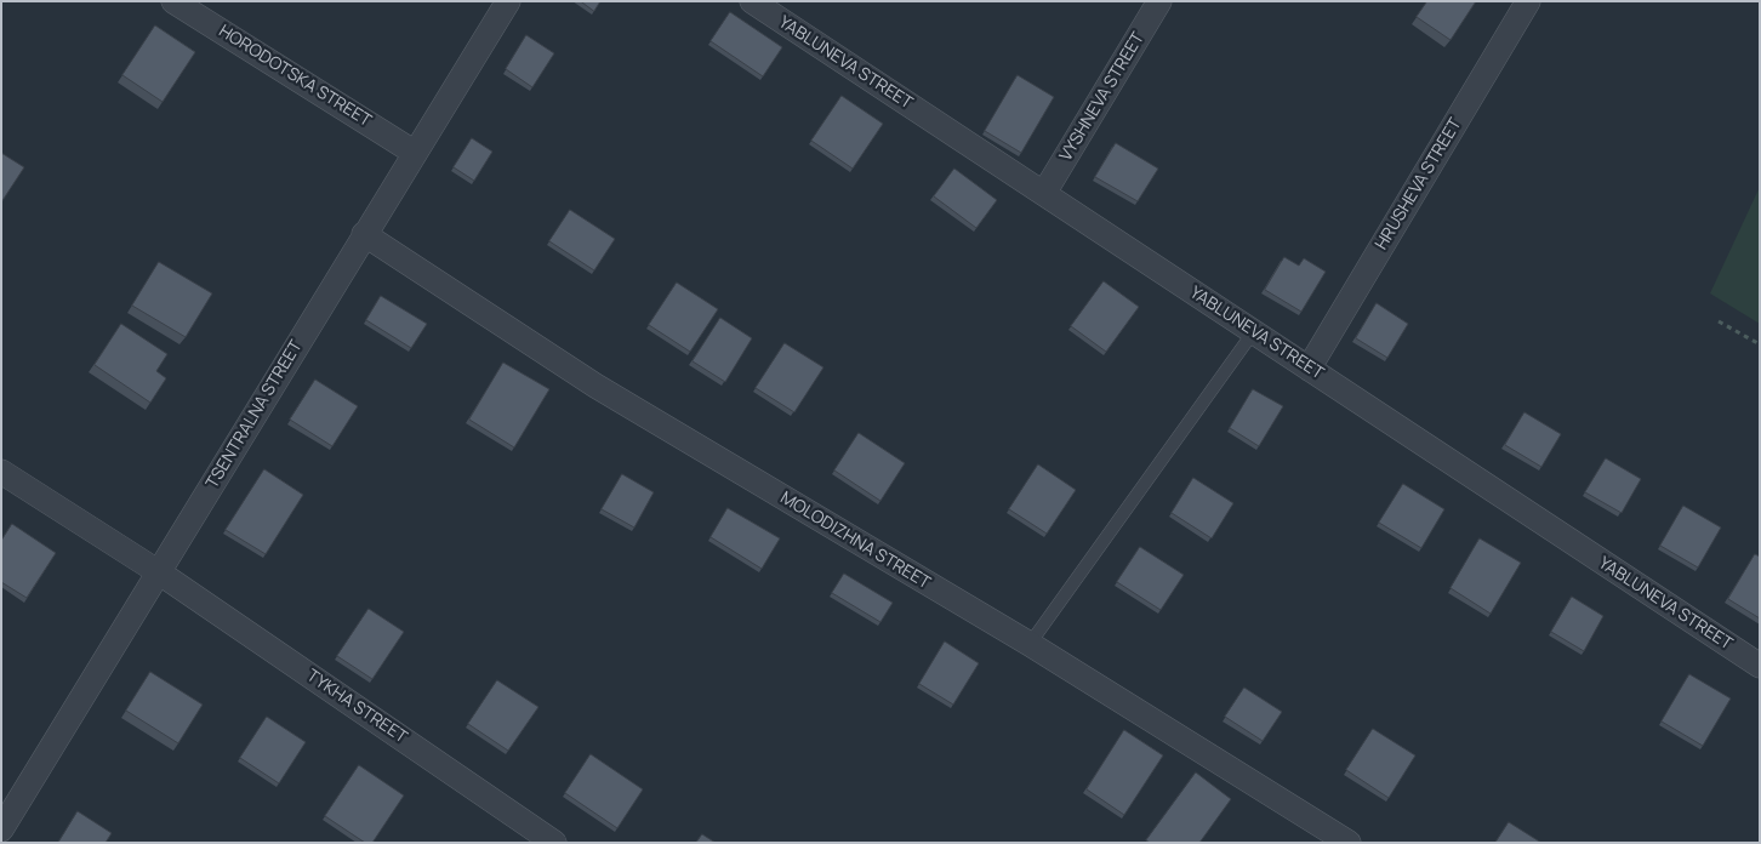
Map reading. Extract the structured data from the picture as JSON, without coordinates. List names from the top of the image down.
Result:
{
  "streets": {
    "street": [
      "YABLUNEVA STREET",
      "HORODOTSKA STREET",
      "VYSHNEVA STREET",
      "HRUSHEVA STREET",
      "TSENTRALNA STREET",
      "MOLODIZHNA STREET",
      "TYKHA STREET"
    ]
  },
  "crossings": [
    ["YABLUNEVA STREET", "VYSHNEVA STREET"],
    ["YABLUNEVA STREET", "HRUSHEVA STREET"],
    ["HORODOTSKA STREET", "TSENTRALNA STREET"],
    ["TSENTRALNA STREET", "MOLODIZHNA STREET"],
    ["TSENTRALNA STREET", "TYKHA STREET"]
  ]
}
